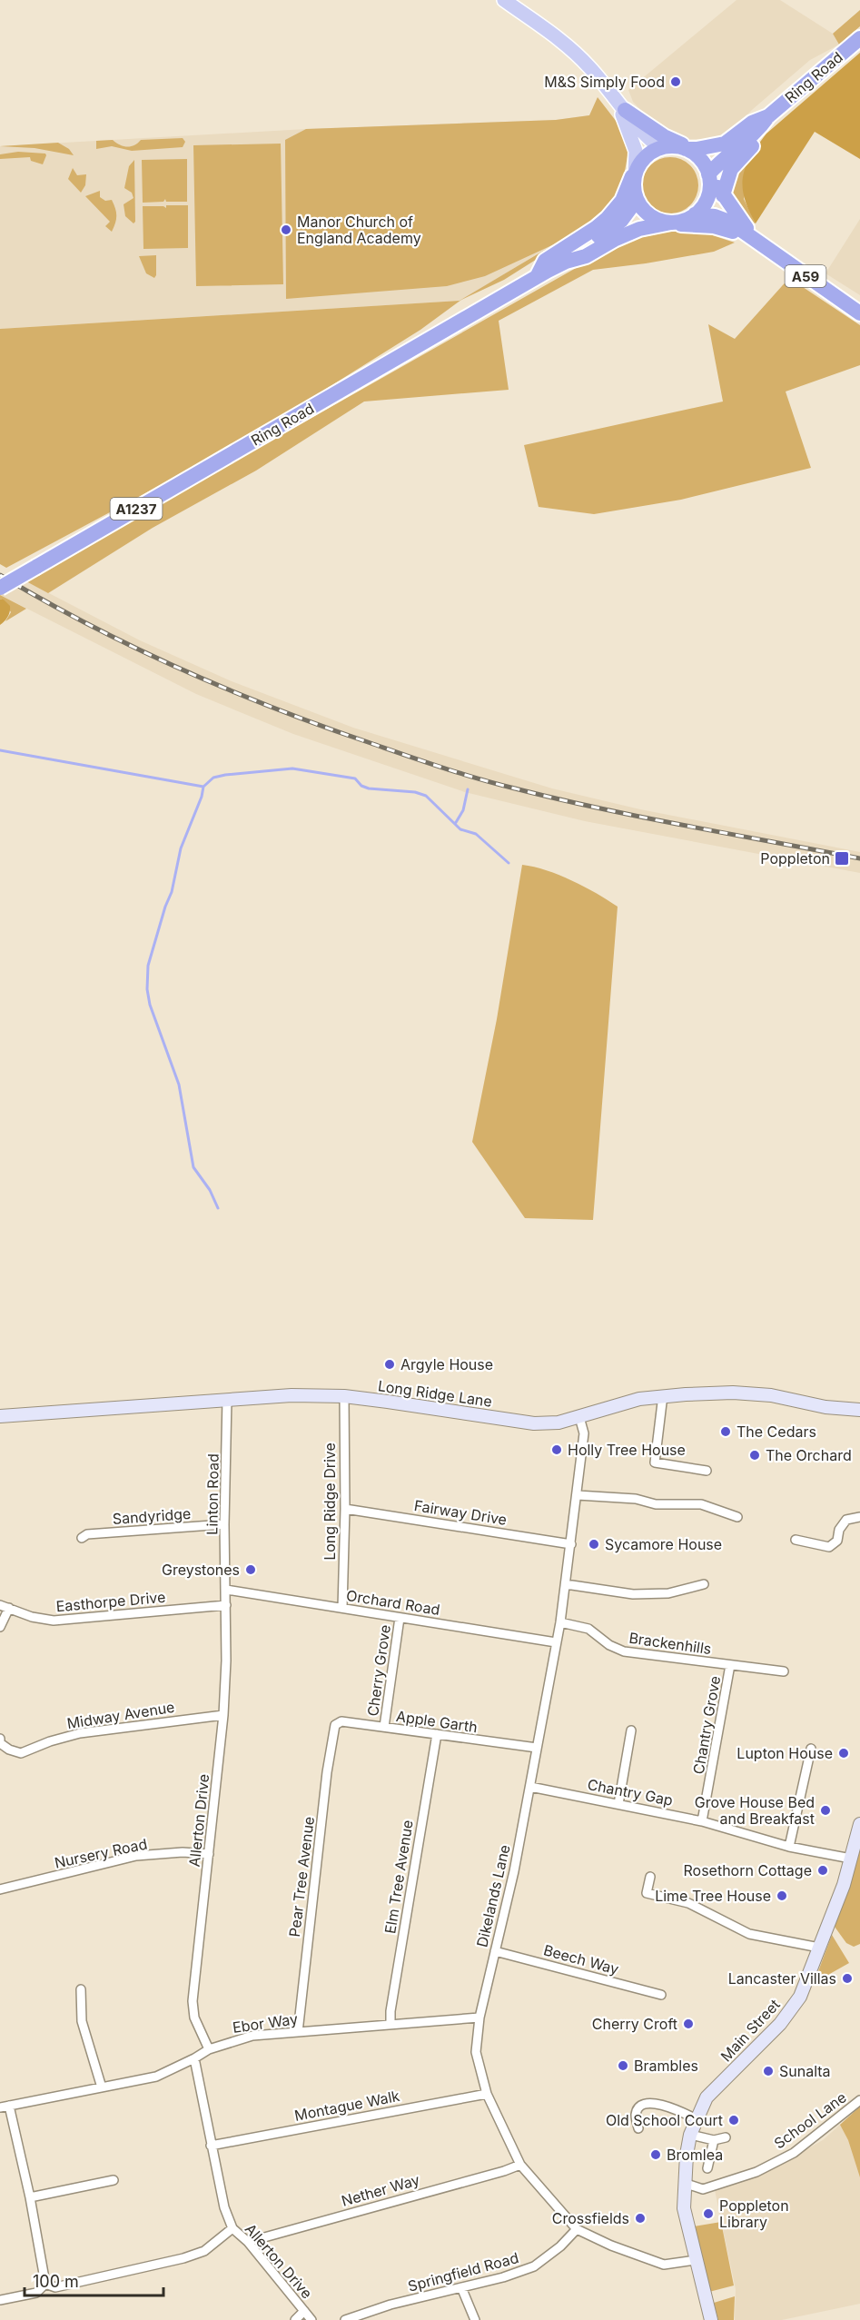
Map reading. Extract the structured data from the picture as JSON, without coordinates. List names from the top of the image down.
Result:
{
  "streets": {
    "highway": ["Ring Road", "A59", "A1237"],
    "street": [
      "Long Ridge Lane",
      "Linton Road",
      "Long Ridge Drive",
      "Fairway Drive",
      "Sandyridge",
      "Easthorpe Drive",
      "Orchard Road",
      "Brackenhills",
      "Cherry Grove",
      "Midway Avenue",
      "Apple Garth",
      "Chantry Grove",
      "Chantry Gap",
      "Allerton Drive",
      "Nursery Road",
      "Pear Tree Avenue",
      "Elm Tree Avenue",
      "Dikelands Lane",
      "Beech Way",
      "Ebor Way",
      "Main Street",
      "Montague Walk",
      "School Lane",
      "Nether Way",
      "Springfield Road"
    ]
  },
  "crossings": [
    ["Ring Road", "A59"],
    ["Long Ridge Lane", "Linton Road"],
    ["Long Ridge Lane", "Long Ridge Drive"],
    ["Long Ridge Lane", "Dikelands Lane"],
    ["Linton Road", "Sandyridge"],
    ["Linton Road", "Orchard Road"],
    ["Linton Road", "Allerton Drive"],
    ["Long Ridge Drive", "Fairway Drive"],
    ["Long Ridge Drive", "Orchard Road"],
    ["Fairway Drive", "Dikelands Lane"],
    ["Easthorpe Drive", "Allerton Drive"],
    ["Orchard Road", "Cherry Grove"],
    ["Orchard Road", "Allerton Drive"],
    ["Orchard Road", "Dikelands Lane"],
    ["Brackenhills", "Chantry Grove"],
    ["Brackenhills", "Dikelands Lane"],
    ["Cherry Grove", "Apple Garth"],
    ["Midway Avenue", "Allerton Drive"],
    ["Apple Garth", "Pear Tree Avenue"],
    ["Apple Garth", "Elm Tree Avenue"],
    ["Apple Garth", "Dikelands Lane"],
    ["Chantry Grove", "Chantry Gap"],
    ["Chantry Gap", "Dikelands Lane"],
    ["Chantry Gap", "Main Street"],
    ["Allerton Drive", "Nursery Road"],
    ["Allerton Drive", "Ebor Way"],
    ["Allerton Drive", "Montague Walk"],
    ["Allerton Drive", "Nether Way"],
    ["Pear Tree Avenue", "Ebor Way"],
    ["Elm Tree Avenue", "Ebor Way"],
    ["Dikelands Lane", "Beech Way"],
    ["Dikelands Lane", "Ebor Way"],
    ["Dikelands Lane", "Main Street"],
    ["Dikelands Lane", "Montague Walk"],
    ["Dikelands Lane", "Nether Way"],
    ["Dikelands Lane", "Springfield Road"],
    ["Main Street", "School Lane"]
  ],
  "places": {
    "other": [
      "M&S Simply Food",
      "Manor Church of England Academy",
      "Argyle House",
      "The Cedars",
      "Holly Tree House",
      "The Orchard",
      "Sycamore House",
      "Greystones",
      "Lupton House",
      "Grove House Bed and Breakfast",
      "Rosethorn Cottage",
      "Lime Tree House",
      "Lancaster Villas",
      "Cherry Croft",
      "Brambles",
      "Sunalta",
      "Old School Court",
      "Bromlea",
      "Poppleton Library",
      "Crossfields"
    ],
    "transit": ["Poppleton"]
  },
  "scale_bar": "100 m"
}
